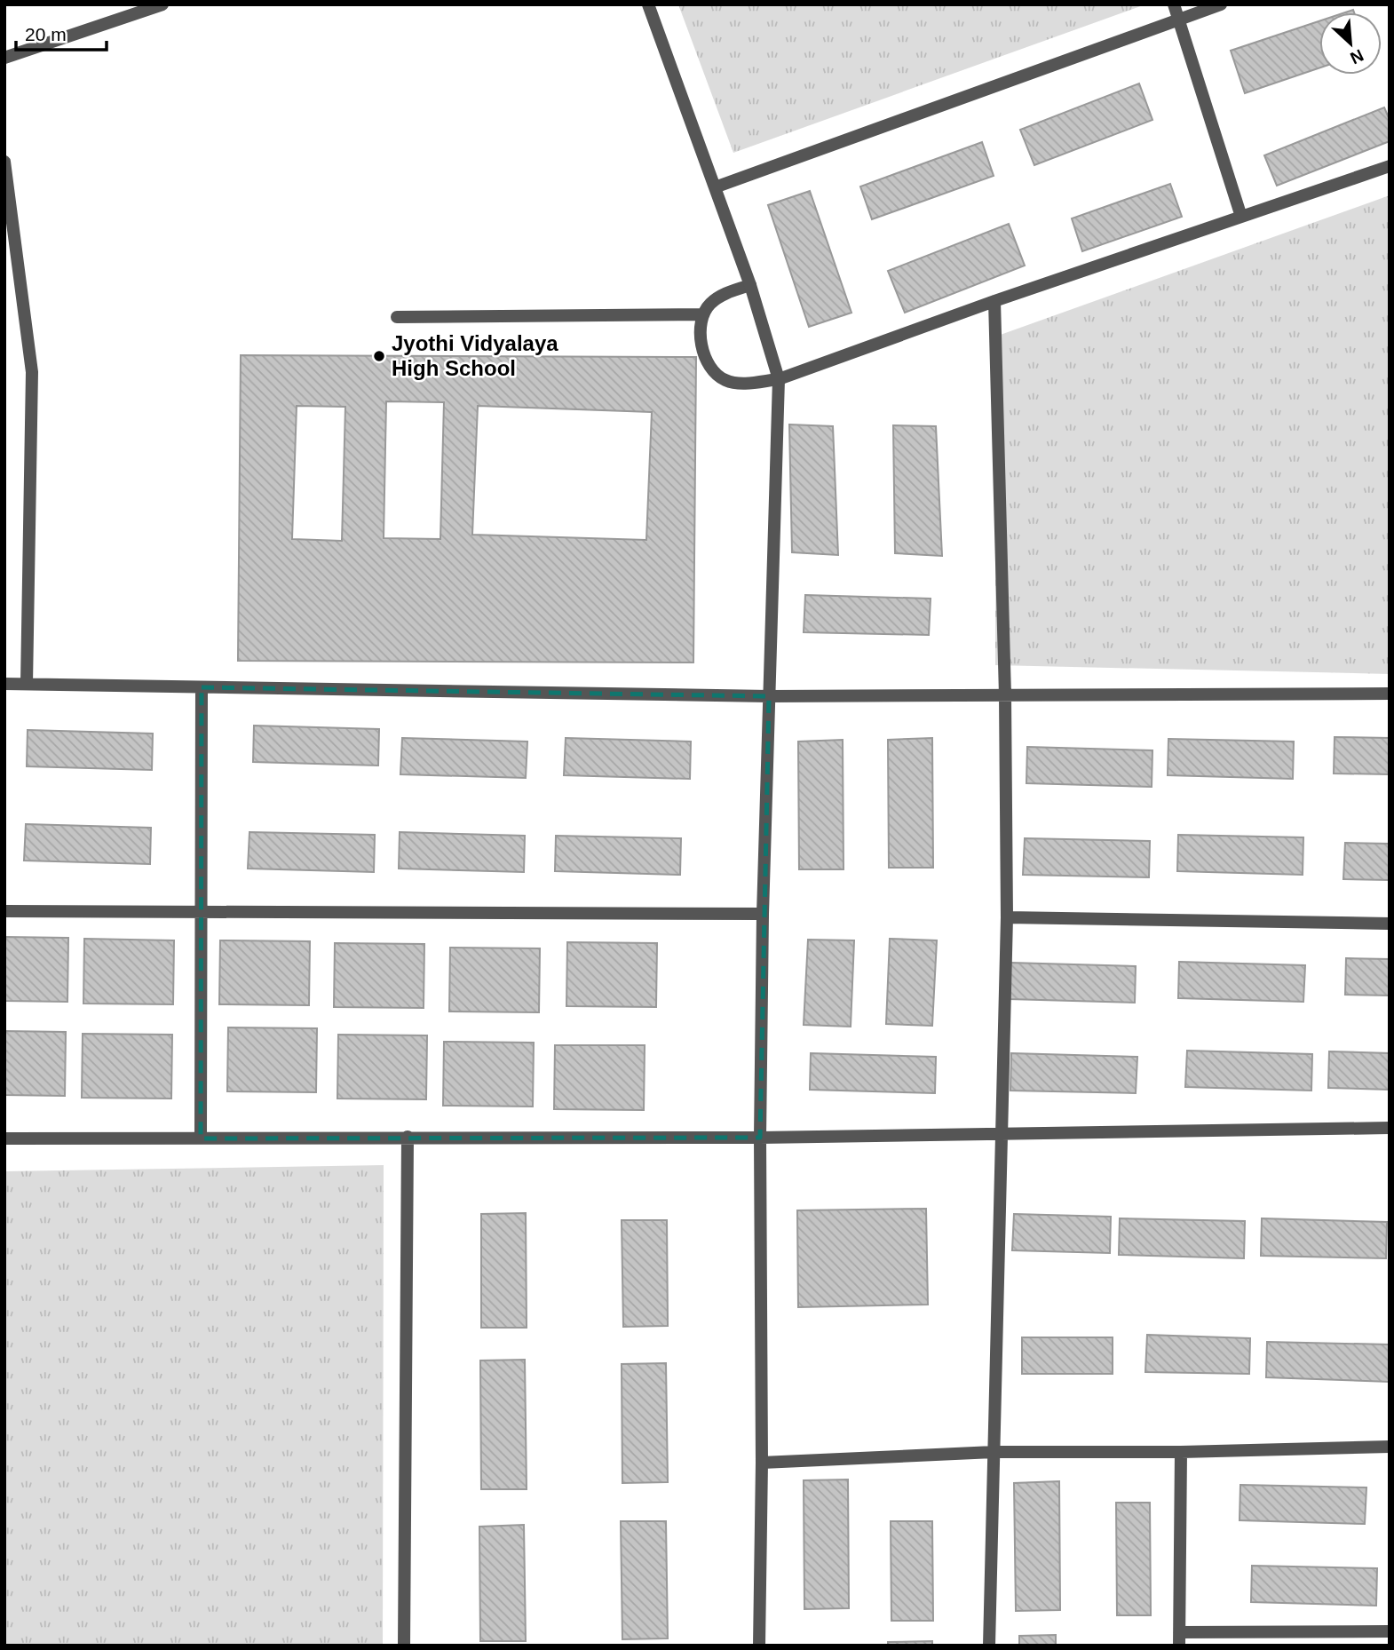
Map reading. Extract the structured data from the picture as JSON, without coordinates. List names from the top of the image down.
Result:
{
  "places": ["Jyothi Vidyalaya High School"],
  "scale_bar": "20 m",
  "north": "bottom right"
}
